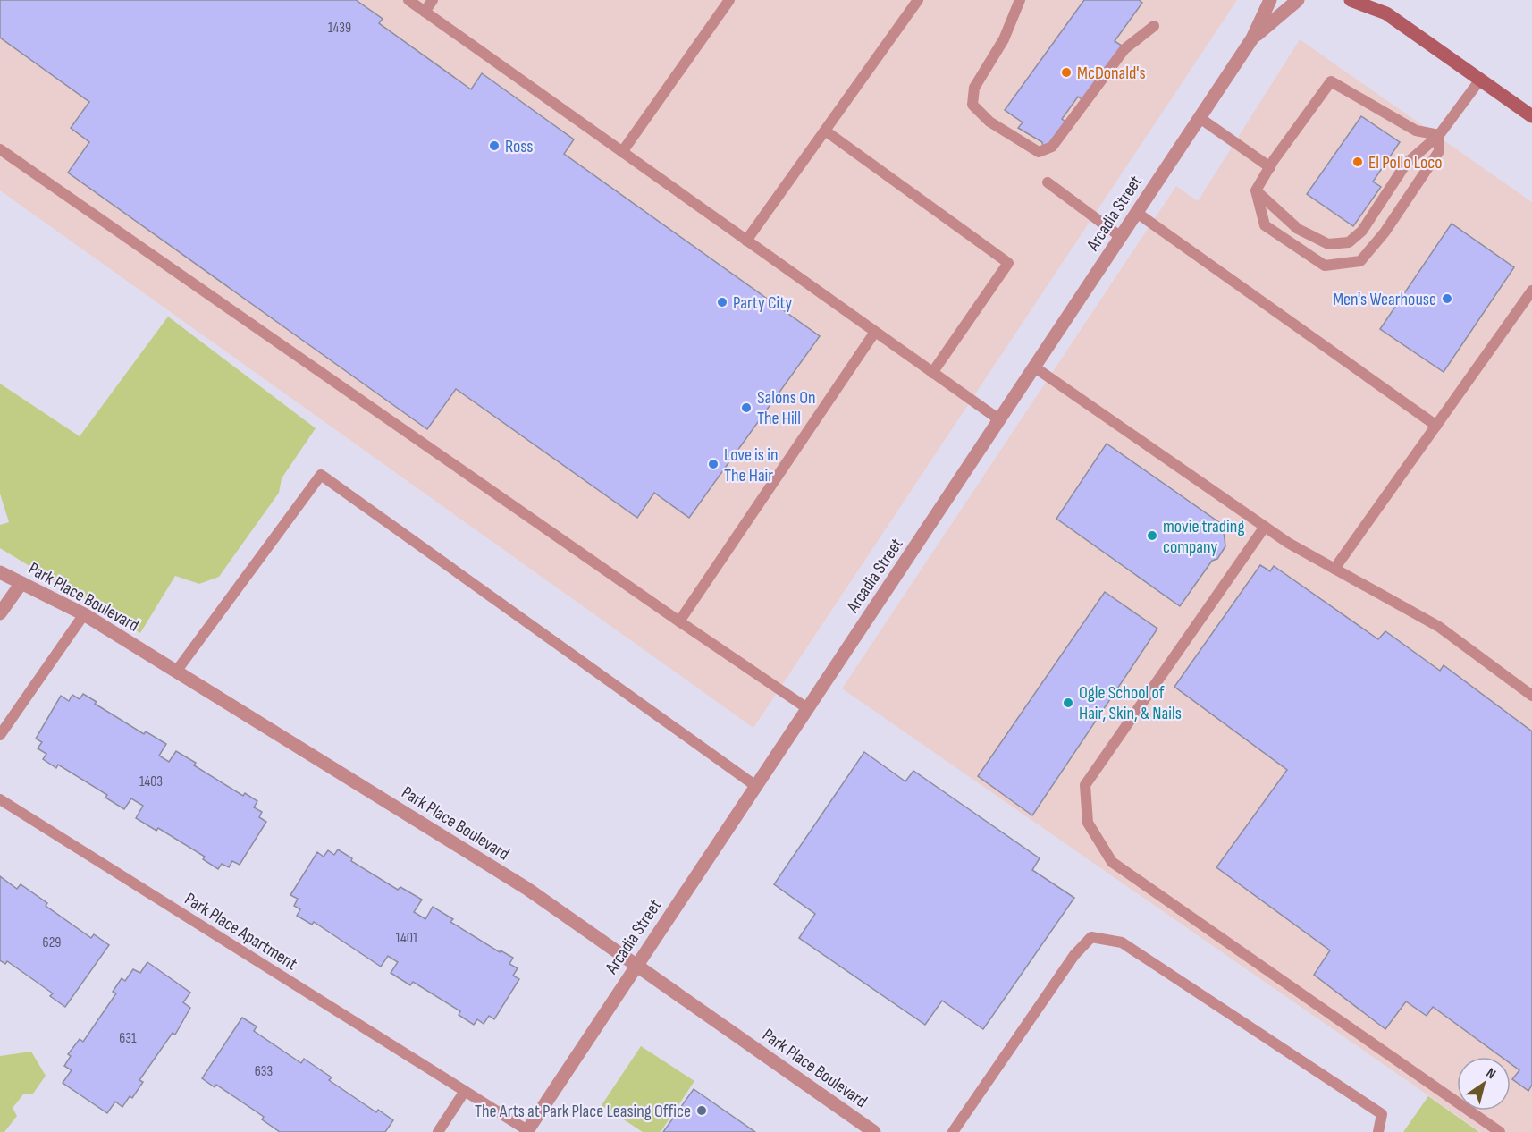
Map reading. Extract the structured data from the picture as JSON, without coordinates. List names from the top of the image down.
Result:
{
  "streets": {
    "street": ["Arcadia Street", "Park Place Boulevard"],
    "lane": ["Park Place Apartment"]
  },
  "crossings": [
    ["Arcadia Street", "Park Place Boulevard"],
    ["Arcadia Street", "Park Place Apartment"]
  ],
  "places": [
    "McDonald's",
    "Ross",
    "El Pollo Loco",
    "Men's Wearhouse",
    "Party City",
    "Salons On The Hill",
    "Love is in The Hair",
    "movie trading company",
    "Ogle School of Hair, Skin, & Nails",
    "The Arts at Park Place Leasing Office"
  ],
  "house_numbers": [
    "1439",
    "1403",
    "1401",
    "629",
    "631",
    "633"
  ],
  "north": "top right"
}
